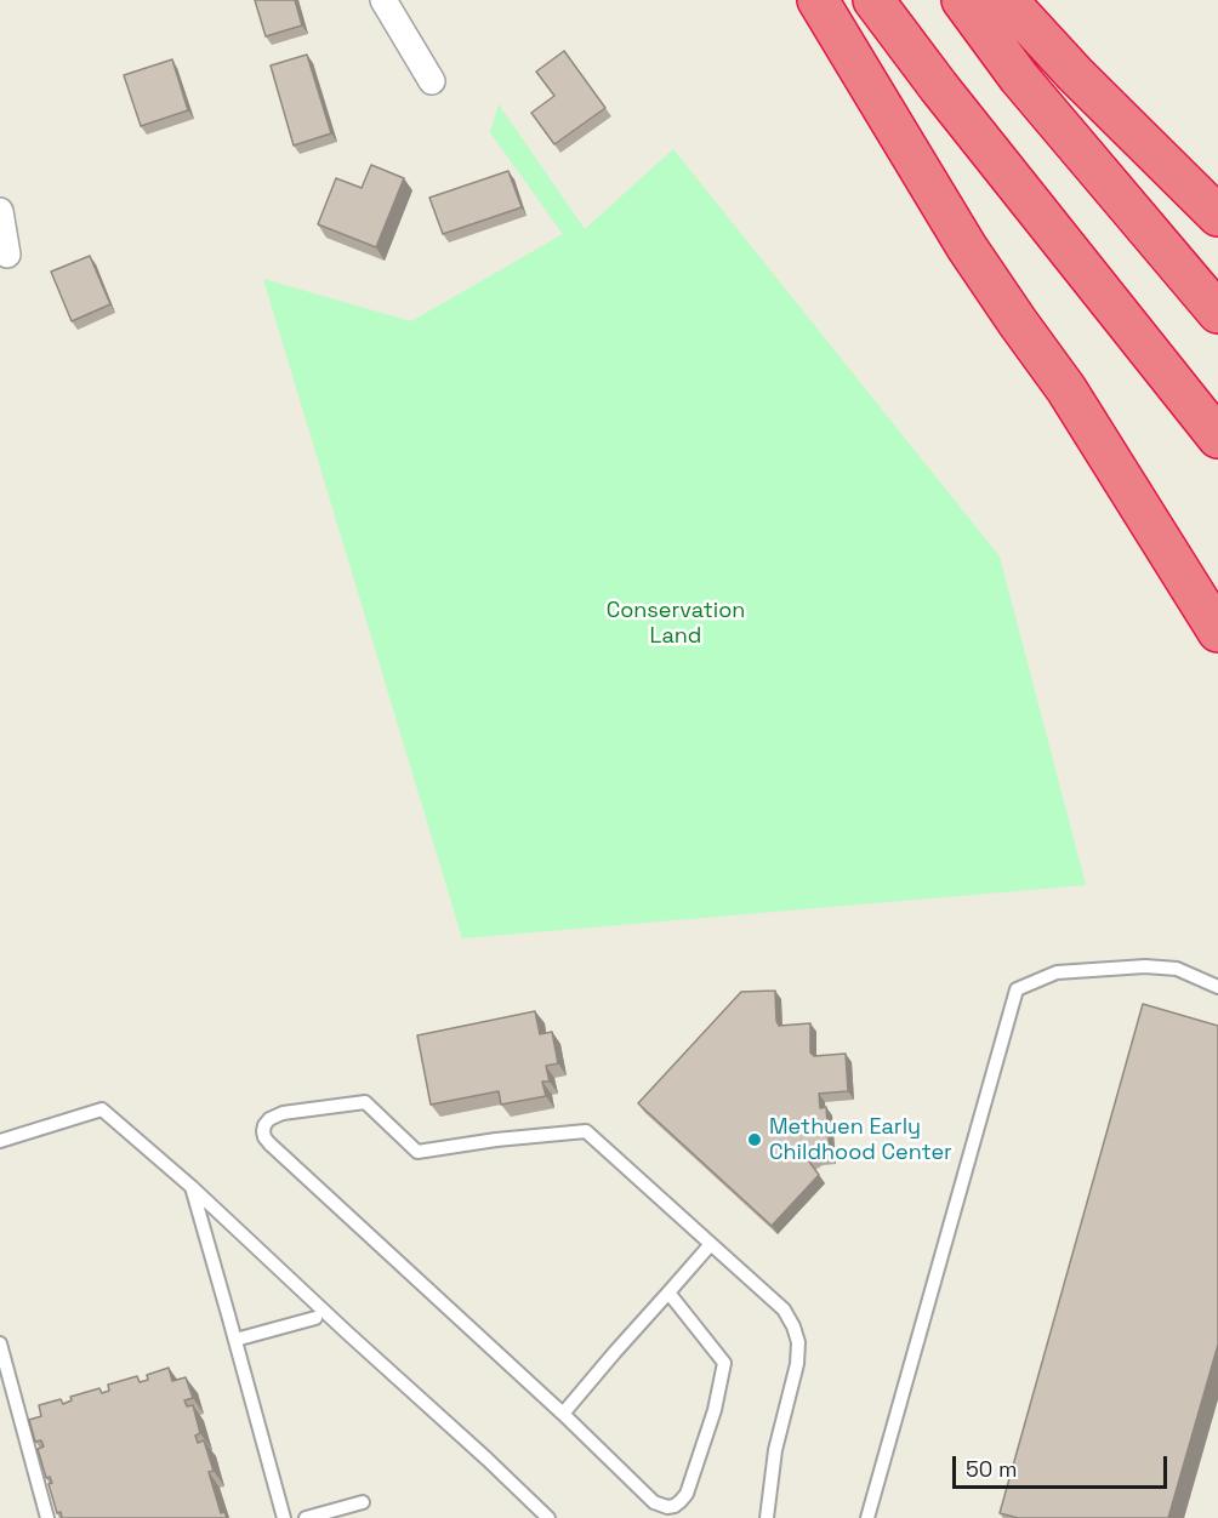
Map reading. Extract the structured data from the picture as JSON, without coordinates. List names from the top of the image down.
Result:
{
  "parks": ["Conservation Land"],
  "places": ["Methuen Early Childhood Center"],
  "scale_bar": "50 m"
}
